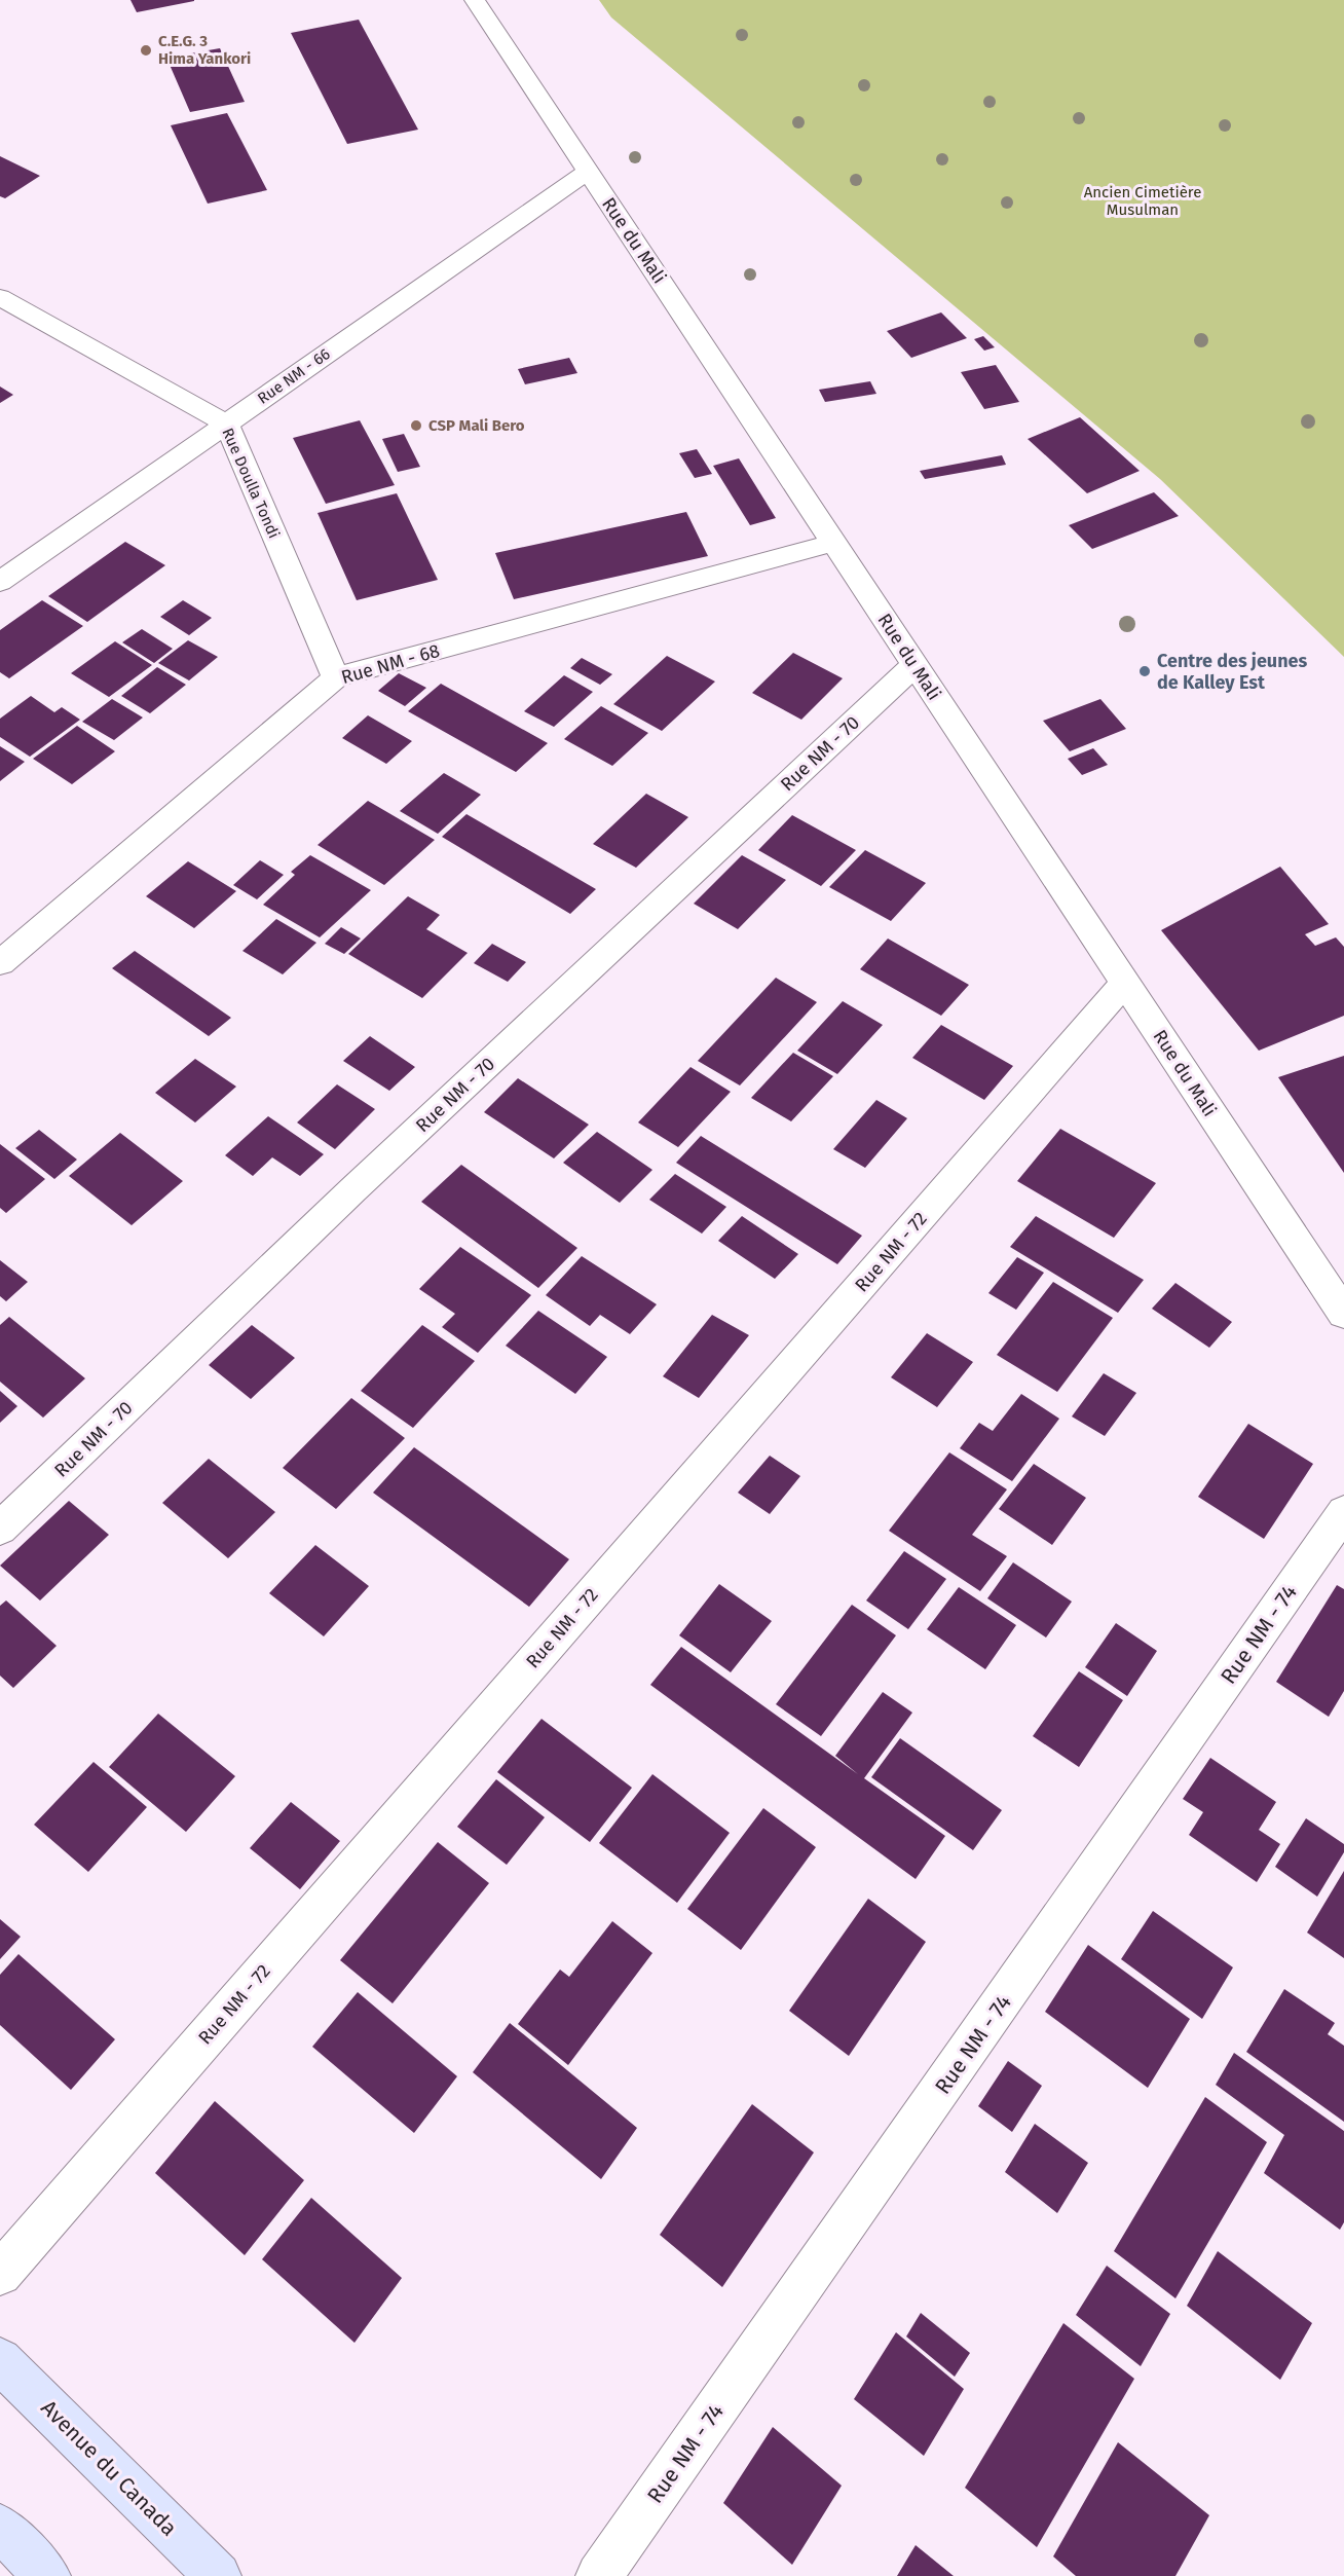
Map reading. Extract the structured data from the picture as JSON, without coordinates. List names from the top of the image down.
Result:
{
  "streets": {
    "street": [
      "Rue du Mali",
      "Rue NM - 66",
      "Rue Doulla Tondi",
      "Rue NM - 68",
      "Rue NM - 70",
      "Rue NM - 72",
      "Rue NM - 74",
      "Avenue du Canada"
    ]
  },
  "crossings": [
    ["Rue du Mali", "Rue NM - 66"],
    ["Rue du Mali", "Rue NM - 68"],
    ["Rue du Mali", "Rue NM - 70"],
    ["Rue du Mali", "Rue NM - 72"],
    ["Rue NM - 66", "Rue Doulla Tondi"],
    ["Rue Doulla Tondi", "Rue NM - 68"]
  ],
  "parks": ["Ancien Cimetière Musulman"],
  "places": ["C.E.G. 3 Hima Yankori", "CSP Mali Bero", "Centre des jeunes de Kalley Est"]
}
